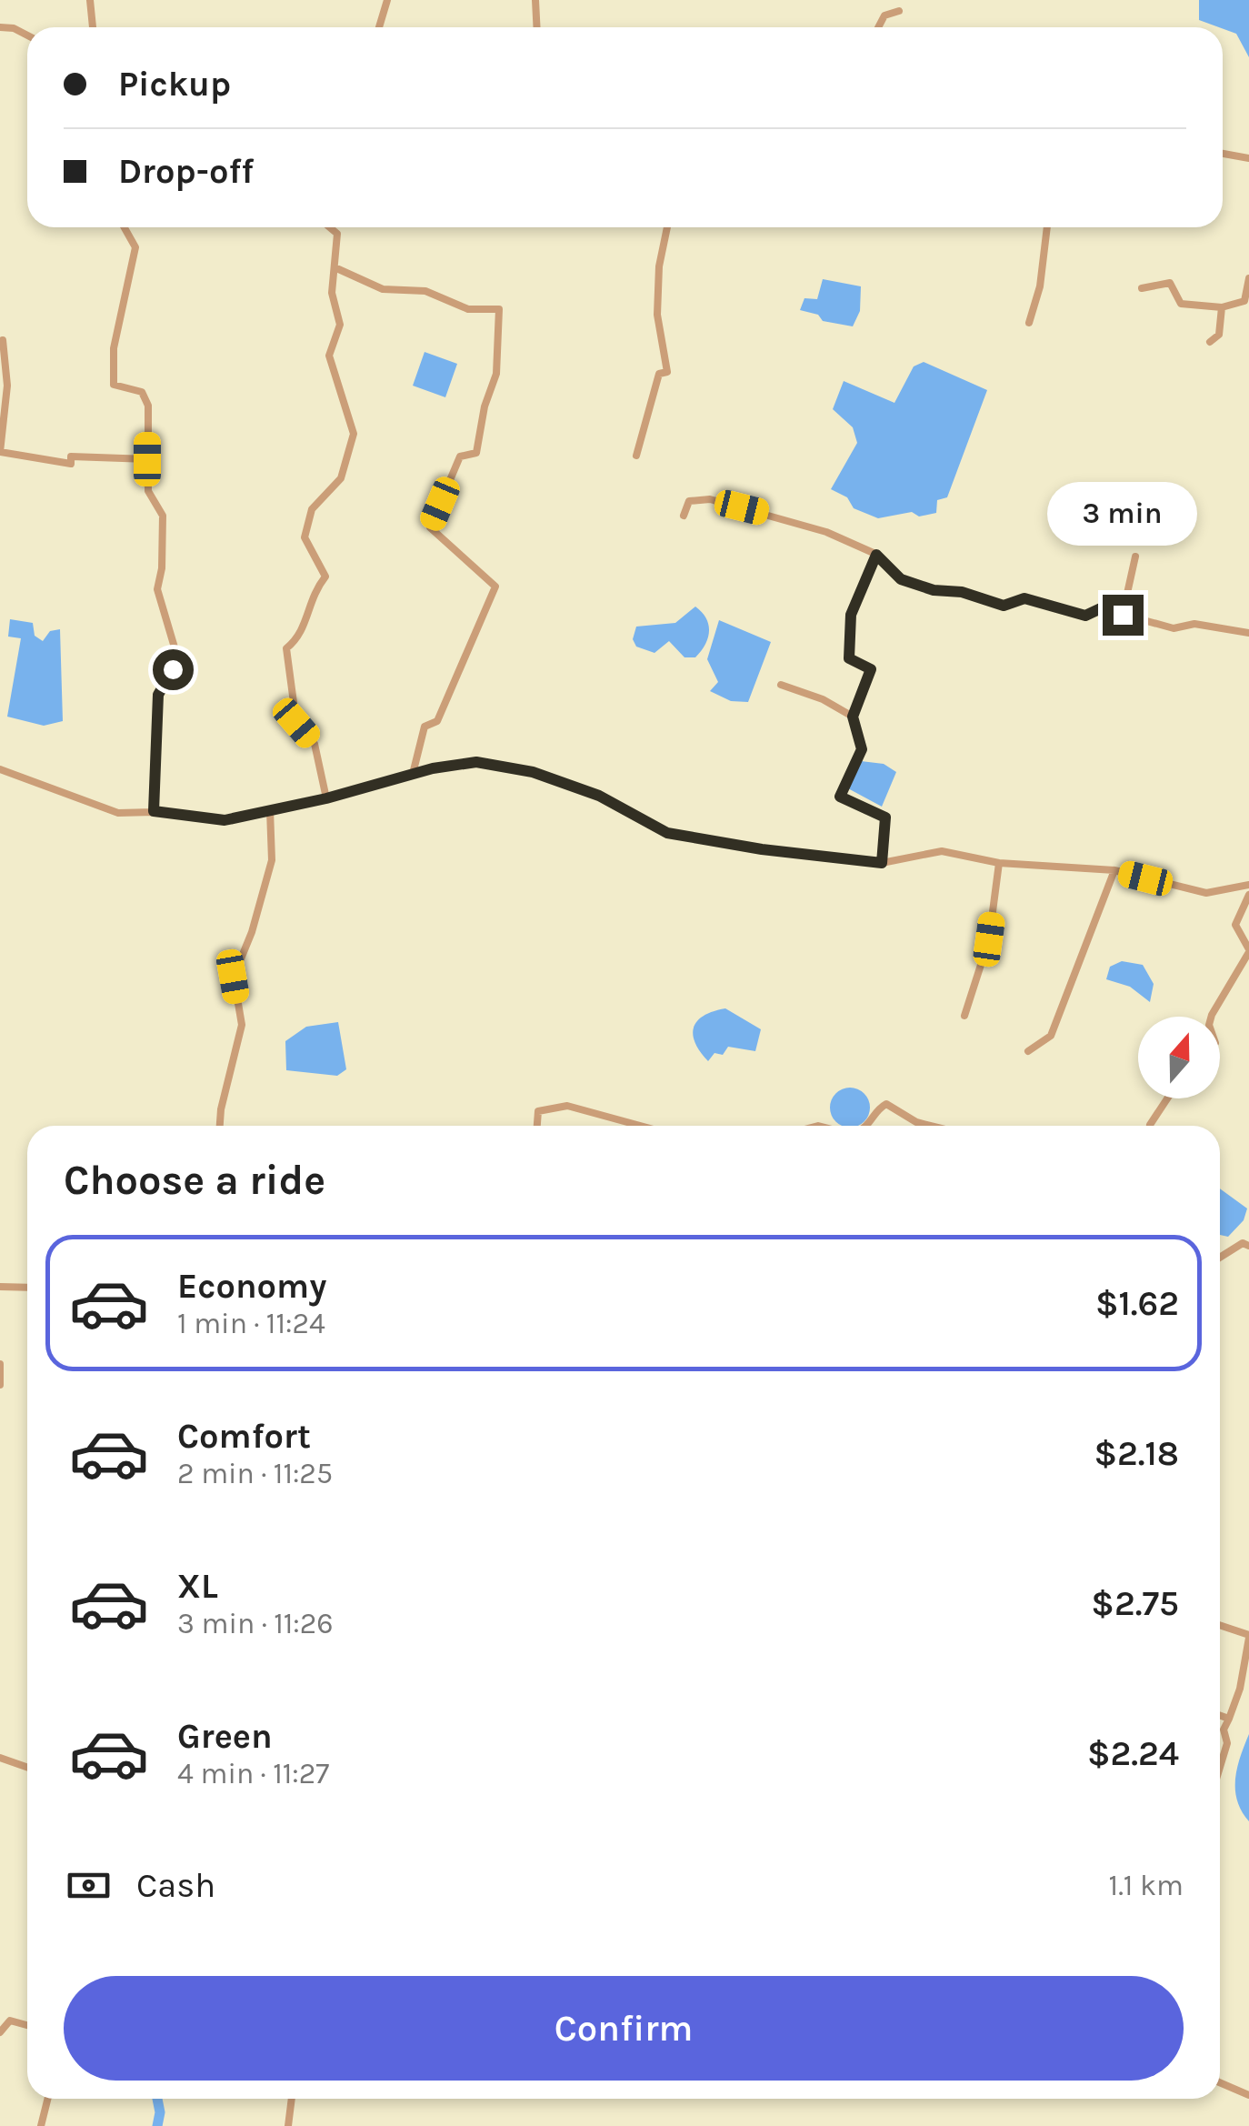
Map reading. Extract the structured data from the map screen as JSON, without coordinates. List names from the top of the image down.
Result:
{
  "north": "top",
  "page": {
    "banner": ["Pickup", "Drop-off"],
    "bubble": "3 min",
    "heading": "Choose a ride",
    "list": [
      {
        "name": "Economy",
        "note": "1 min · 11:24",
        "value": "$1.62"
      },
      {
        "name": "Comfort",
        "note": "2 min · 11:25",
        "value": "$2.18"
      },
      {
        "name": "XL",
        "note": "3 min · 11:26",
        "value": "$2.75"
      },
      {
        "name": "Green",
        "note": "4 min · 11:27",
        "value": "$2.24"
      }
    ],
    "pay": ["Cash", "1.1 km"],
    "buttons": "Confirm"
  }
}
